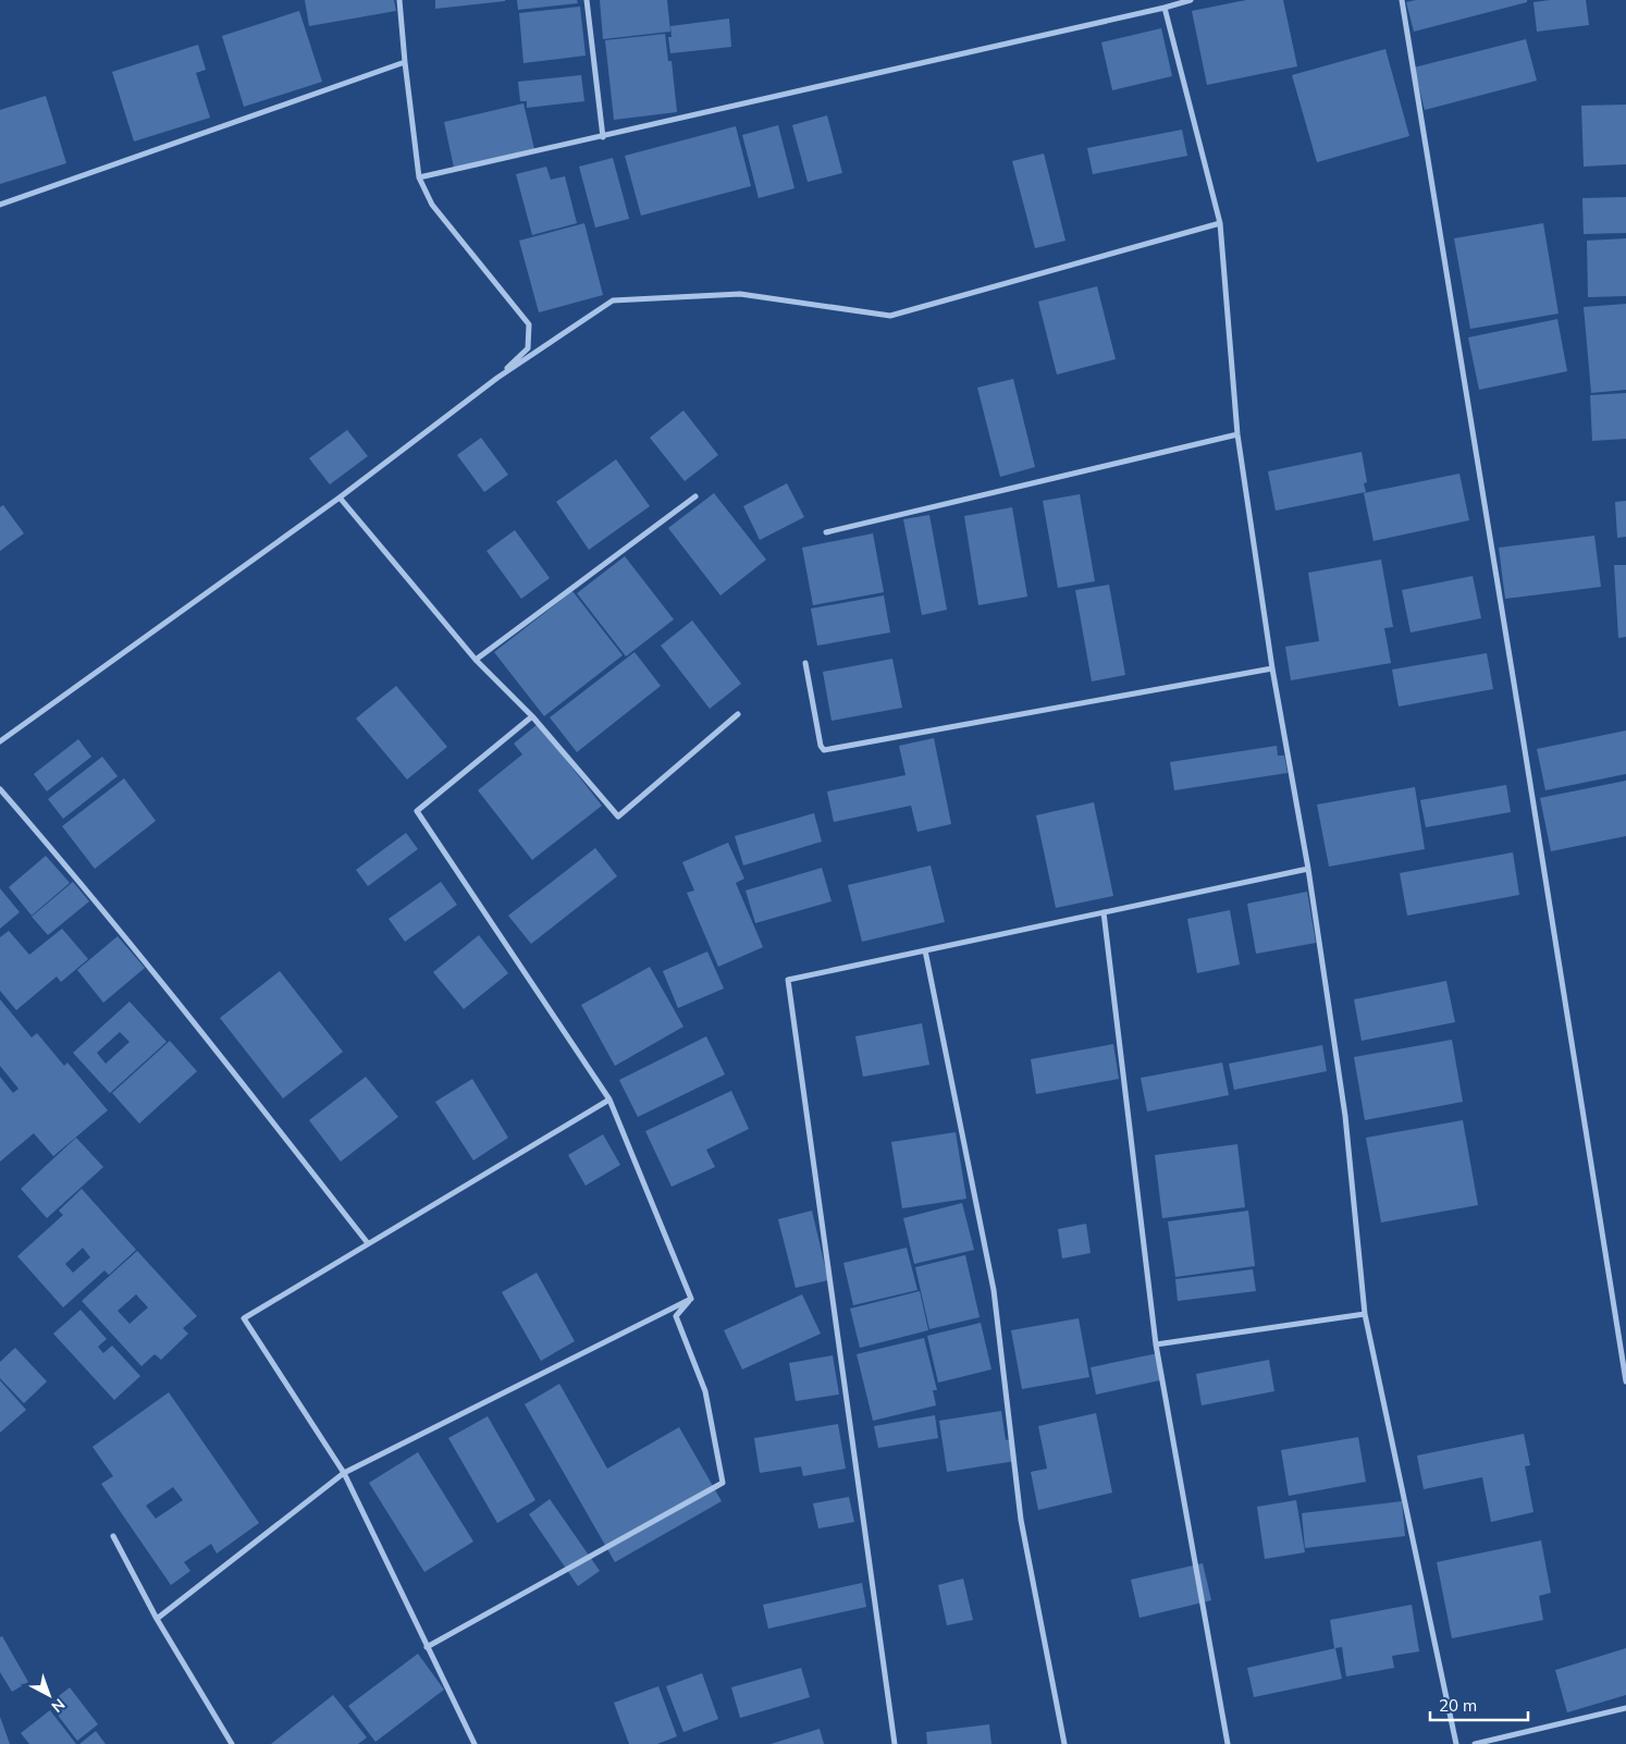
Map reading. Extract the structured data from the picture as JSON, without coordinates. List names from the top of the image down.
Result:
{
  "scale_bar": "20 m",
  "north": "bottom right"
}
